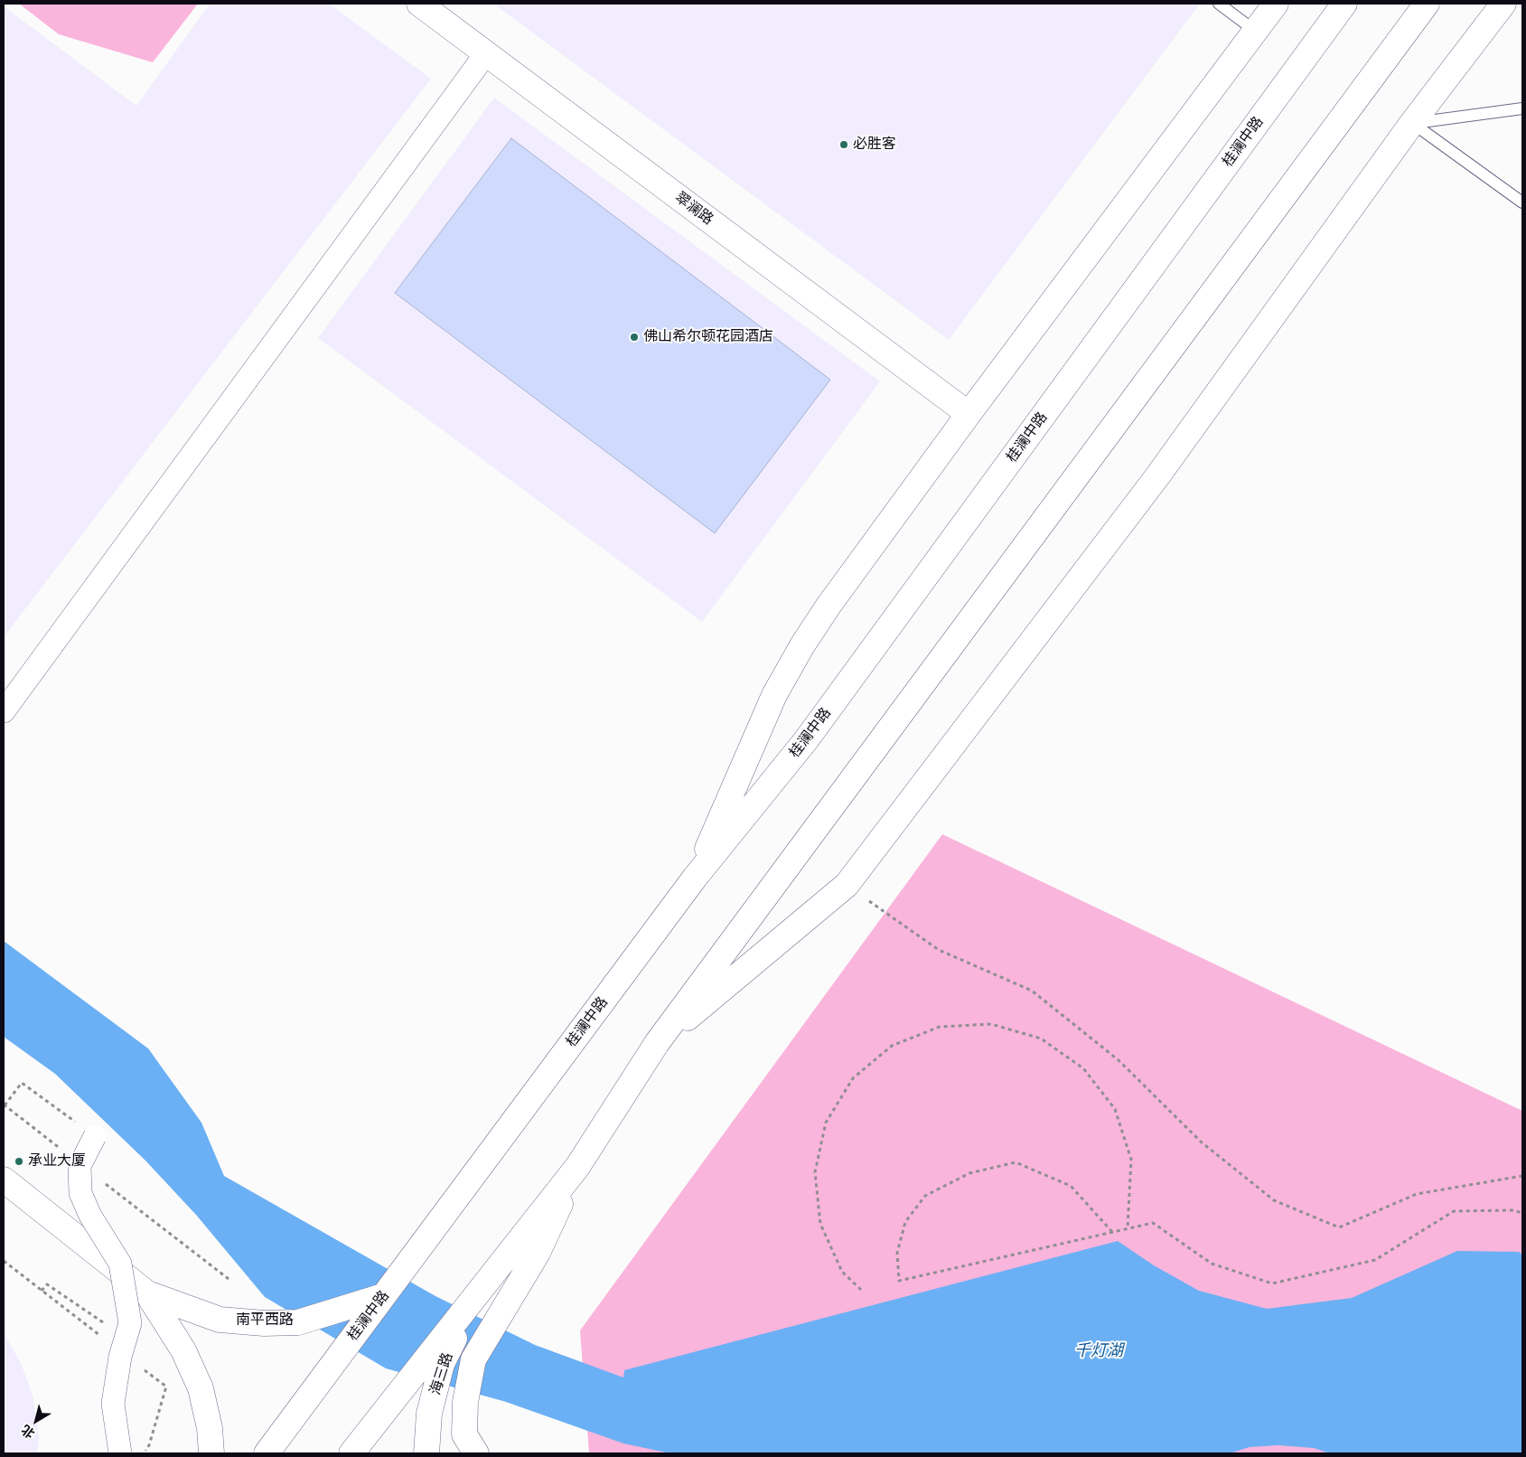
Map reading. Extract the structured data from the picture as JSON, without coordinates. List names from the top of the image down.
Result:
{
  "streets": {
    "main road": [
      "桂澜中路",
      "翠澜路",
      "南平西路",
      "海三路"
    ]
  },
  "crossings": [
    ["桂澜中路", "南平西路"]
  ],
  "water": ["千灯湖"],
  "places": ["必胜客", "佛山希尔顿花园酒店", "承业大厦"],
  "north": "bottom left"
}
